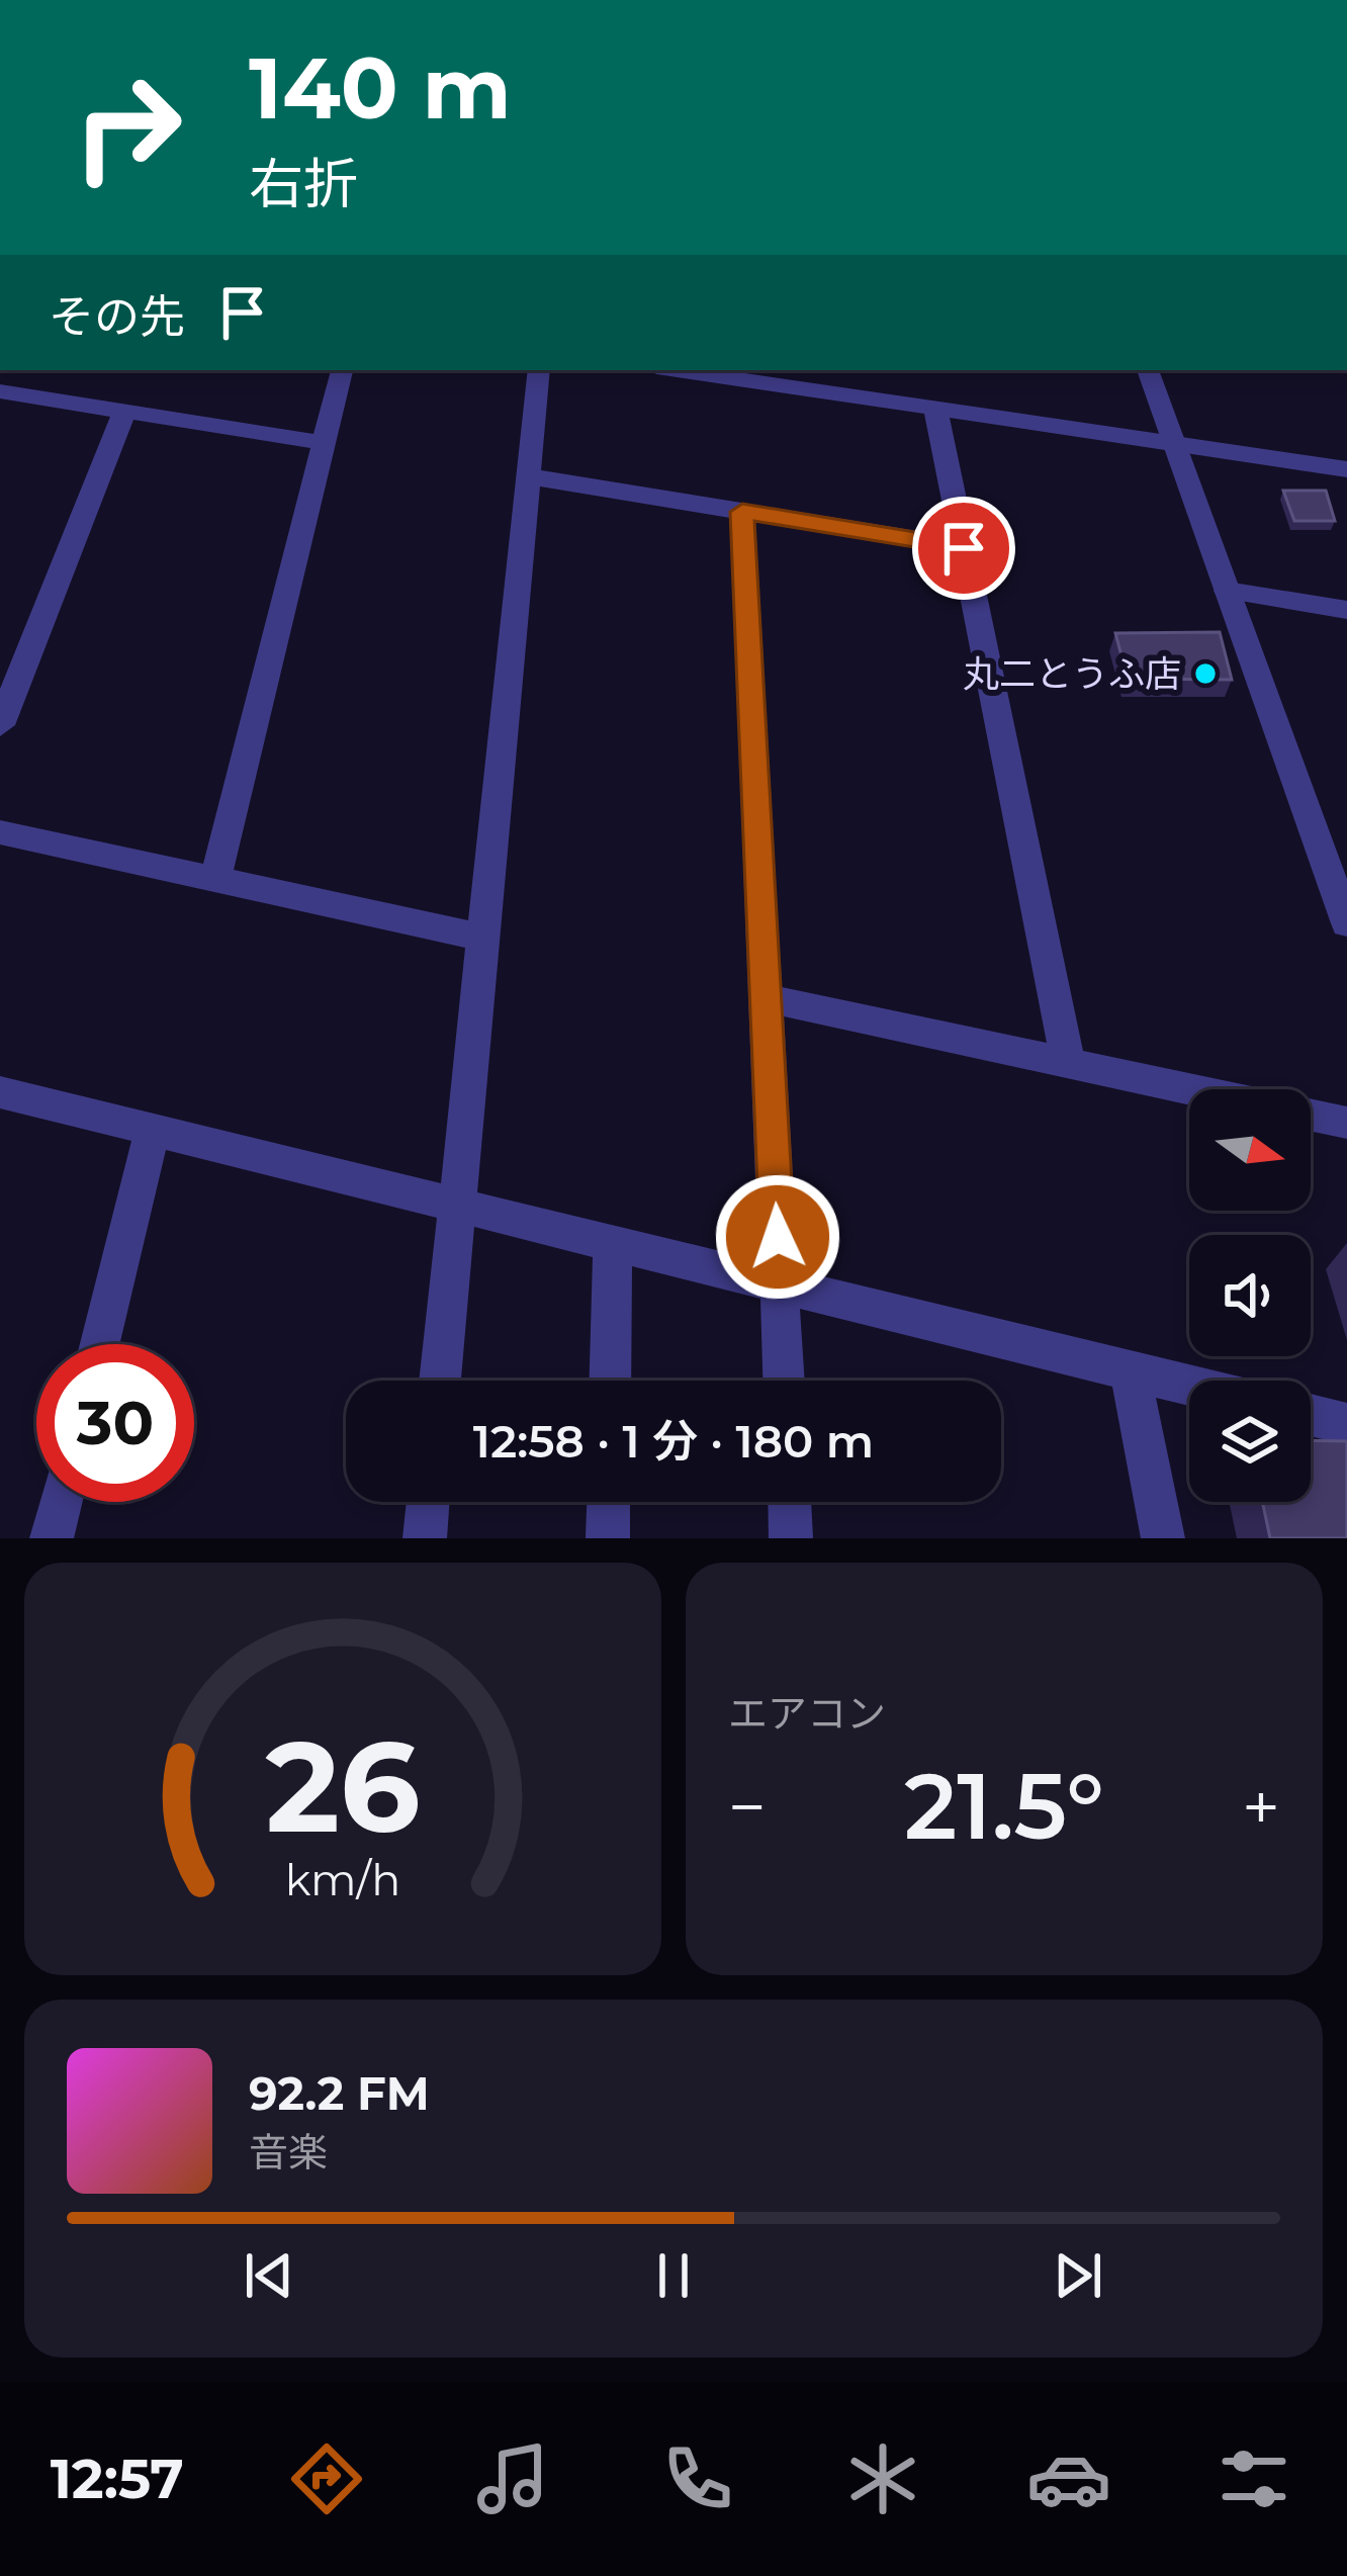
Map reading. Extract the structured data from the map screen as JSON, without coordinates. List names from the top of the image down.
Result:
{
  "places": ["丸二とうふ店"],
  "north": "right",
  "page": {
    "turn": ["140 m", "右折"],
    "then": "その先",
    "limit": "30",
    "trip": "12:58 · 1 分 · 180 m",
    "tile": "エアコン",
    "heat": ["−", "21.5°", "+"],
    "song": ["92.2 FM", "音楽"],
    "tabs": "12:57",
    "gauge": ["26", "km/h"]
  }
}
